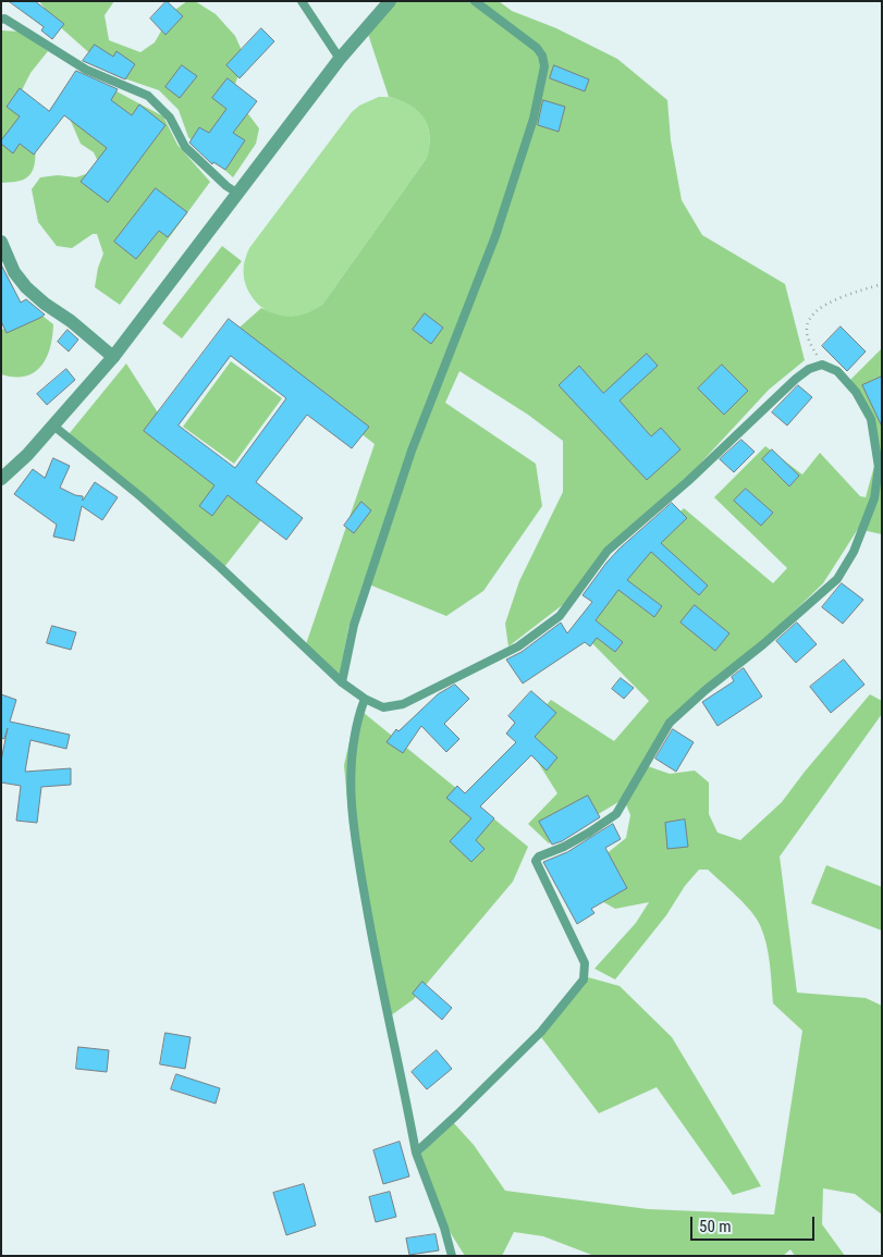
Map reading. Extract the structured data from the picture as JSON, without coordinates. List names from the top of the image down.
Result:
{
  "scale_bar": "50 m"
}
